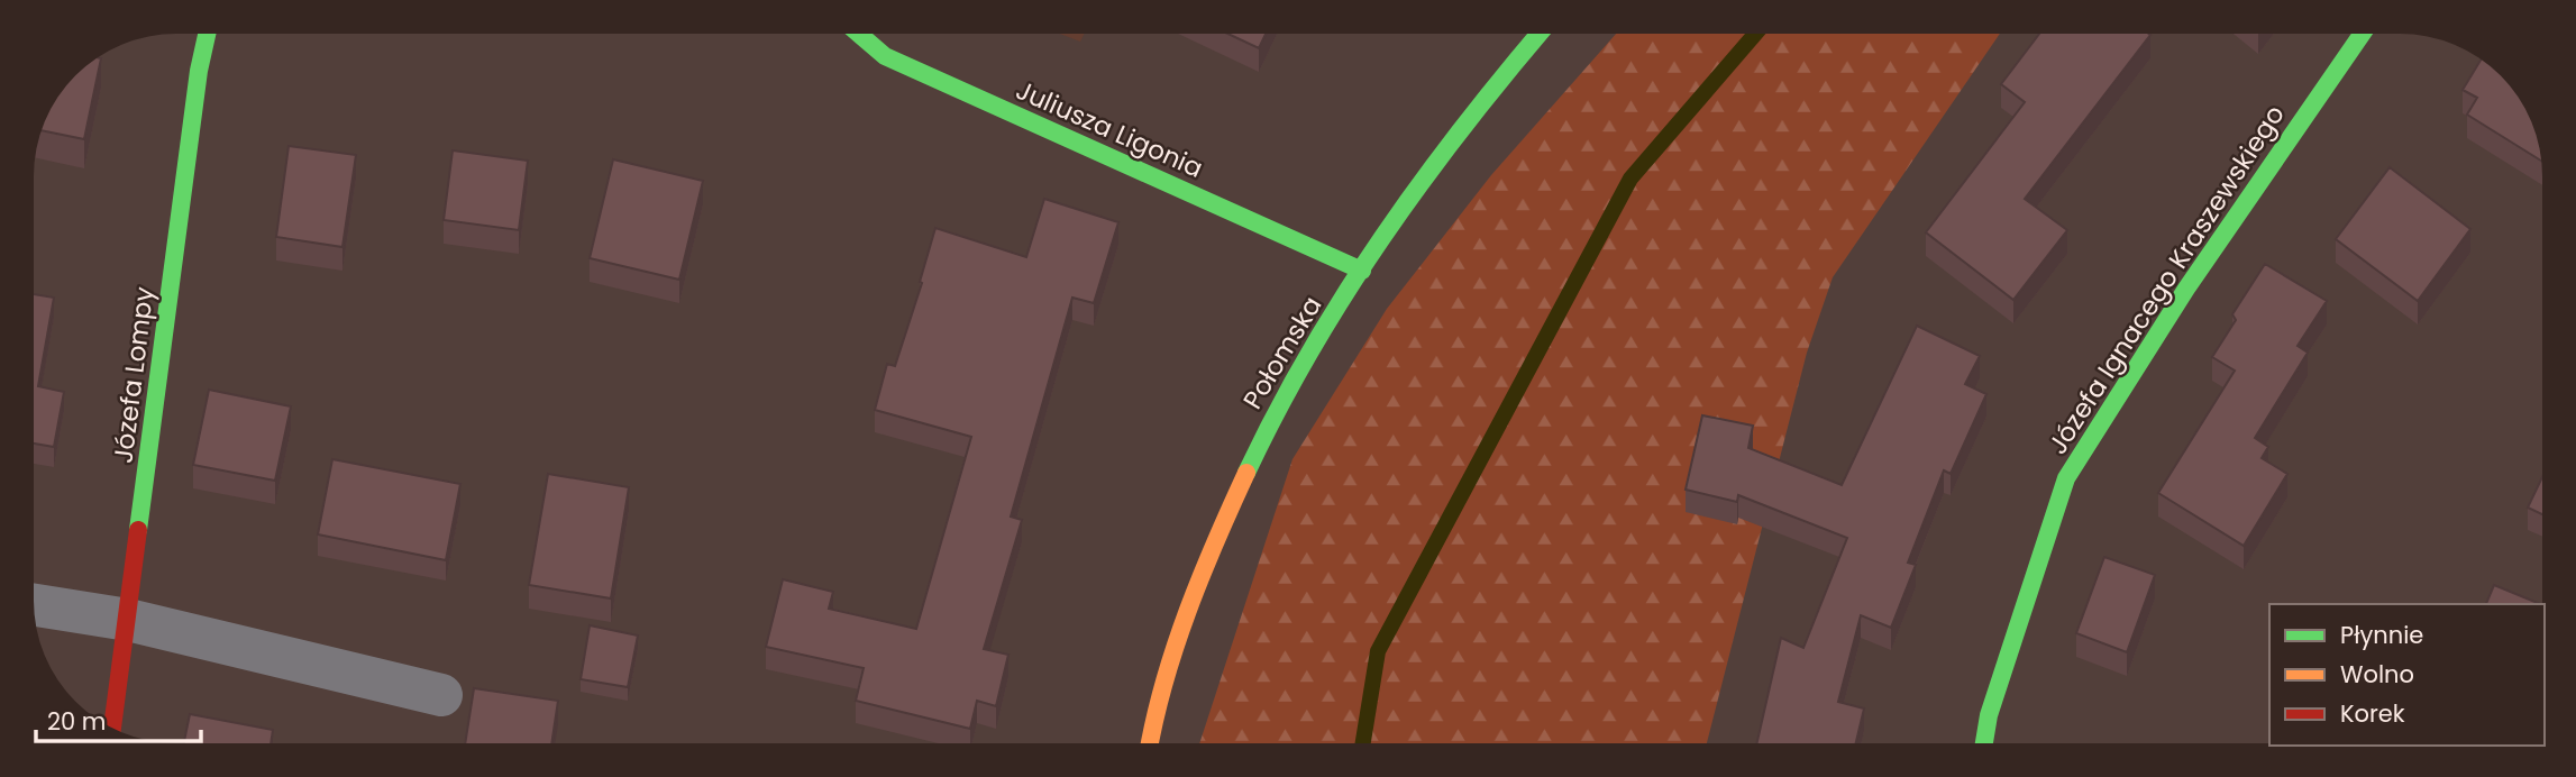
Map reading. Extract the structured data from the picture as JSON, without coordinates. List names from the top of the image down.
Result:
{
  "streets": {
    "street": [
      "Juliusza Ligonia",
      "Józefa Ignacego Kraszewskiego",
      "Połomska",
      "Józefa Lompy"
    ]
  },
  "crossings": [
    ["Juliusza Ligonia", "Połomska"]
  ],
  "legend": ["Płynnie", "Wolno", "Korek"],
  "scale_bar": "20 m"
}
